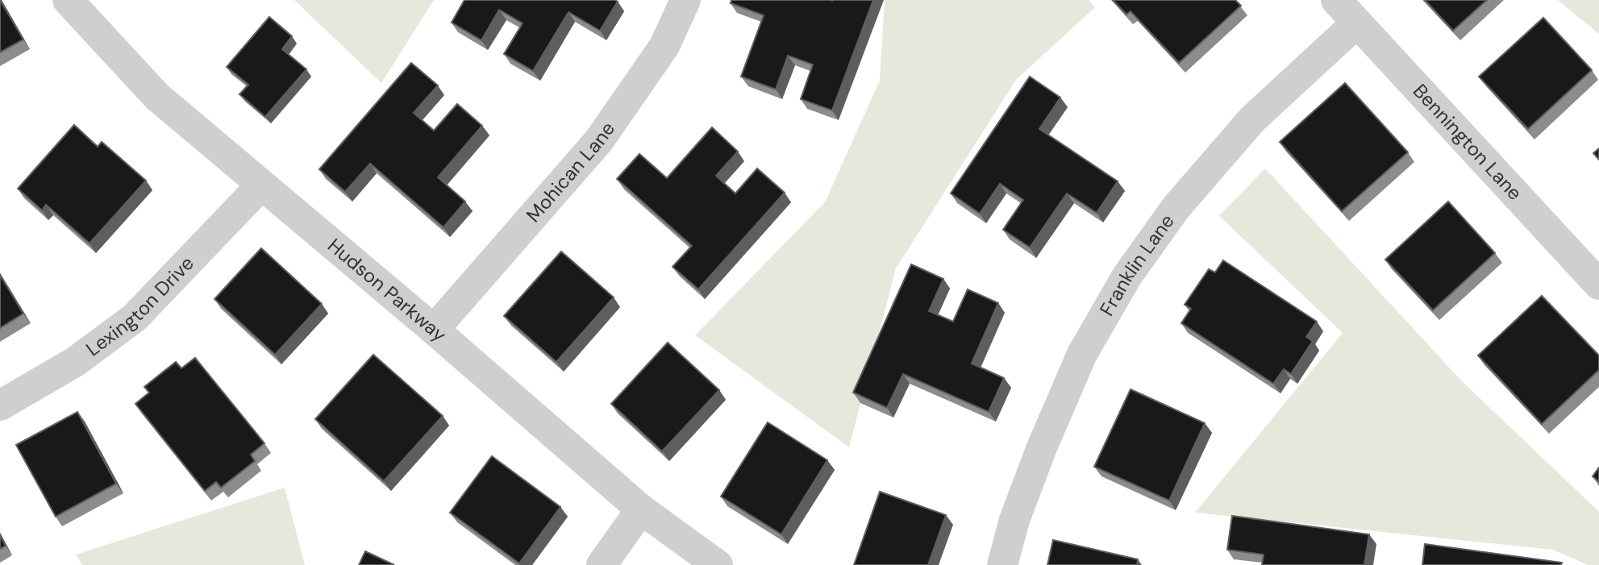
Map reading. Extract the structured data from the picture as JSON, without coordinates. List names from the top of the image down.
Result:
{
  "streets": {
    "street": [
      "Bennington Lane",
      "Mohican Lane",
      "Franklin Lane",
      "Hudson Parkway",
      "Lexington Drive"
    ]
  },
  "crossings": [
    ["Bennington Lane", "Franklin Lane"],
    ["Mohican Lane", "Hudson Parkway"],
    ["Hudson Parkway", "Lexington Drive"]
  ]
}
